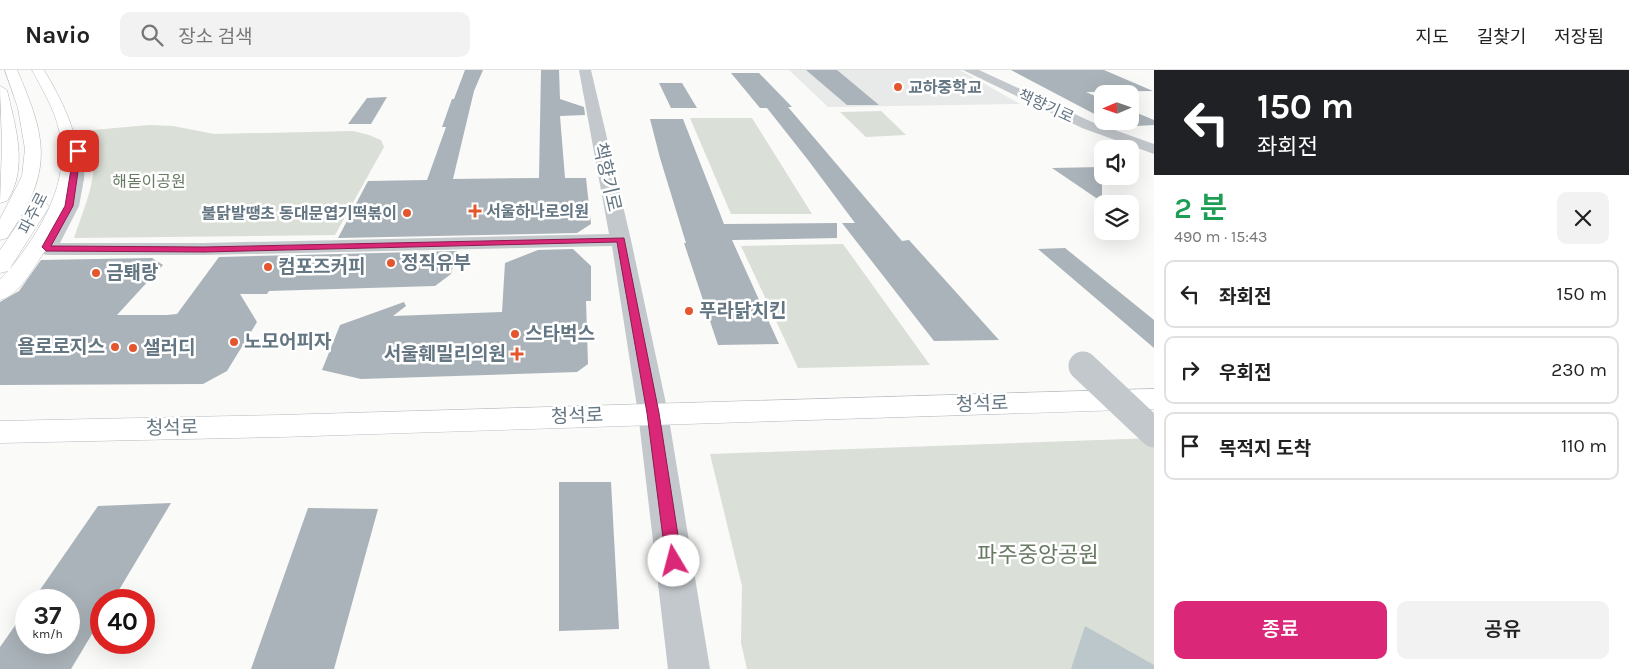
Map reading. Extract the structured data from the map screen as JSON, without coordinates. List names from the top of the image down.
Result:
{
  "streets": {
    "main road": ["파주로", "청석로"],
    "street": ["책향기로"]
  },
  "crossings": [
    ["책향기로", "청석로"]
  ],
  "parks": ["해돋이공원", "파주중앙공원"],
  "places": {
    "other": [
      "교하중학교",
      "불닭발땡초 동대문엽기떡볶이",
      "정직유부",
      "컴포즈커피",
      "금퇘랑",
      "푸라닭치킨",
      "스타벅스",
      "노모어피자",
      "욜로로지스",
      "샐러디"
    ],
    "health": ["서울하나로의원", "서울훼밀리의원"]
  },
  "north": "left",
  "page": {
    "header": "Navio",
    "search": "장소 검색",
    "nav": ["지도", "길찾기", "저장됨"],
    "turn": ["150 m", "좌회전"],
    "heading": ["2 분", "490 m · 15:43"],
    "list": [
      {
        "name": "좌회전",
        "value": "150 m"
      },
      {
        "name": "우회전",
        "value": "230 m"
      },
      {
        "name": "목적지 도착",
        "value": "110 m"
      }
    ],
    "speed": "37 km/h",
    "limit": "40",
    "buttons": ["종료", "공유"]
  }
}
